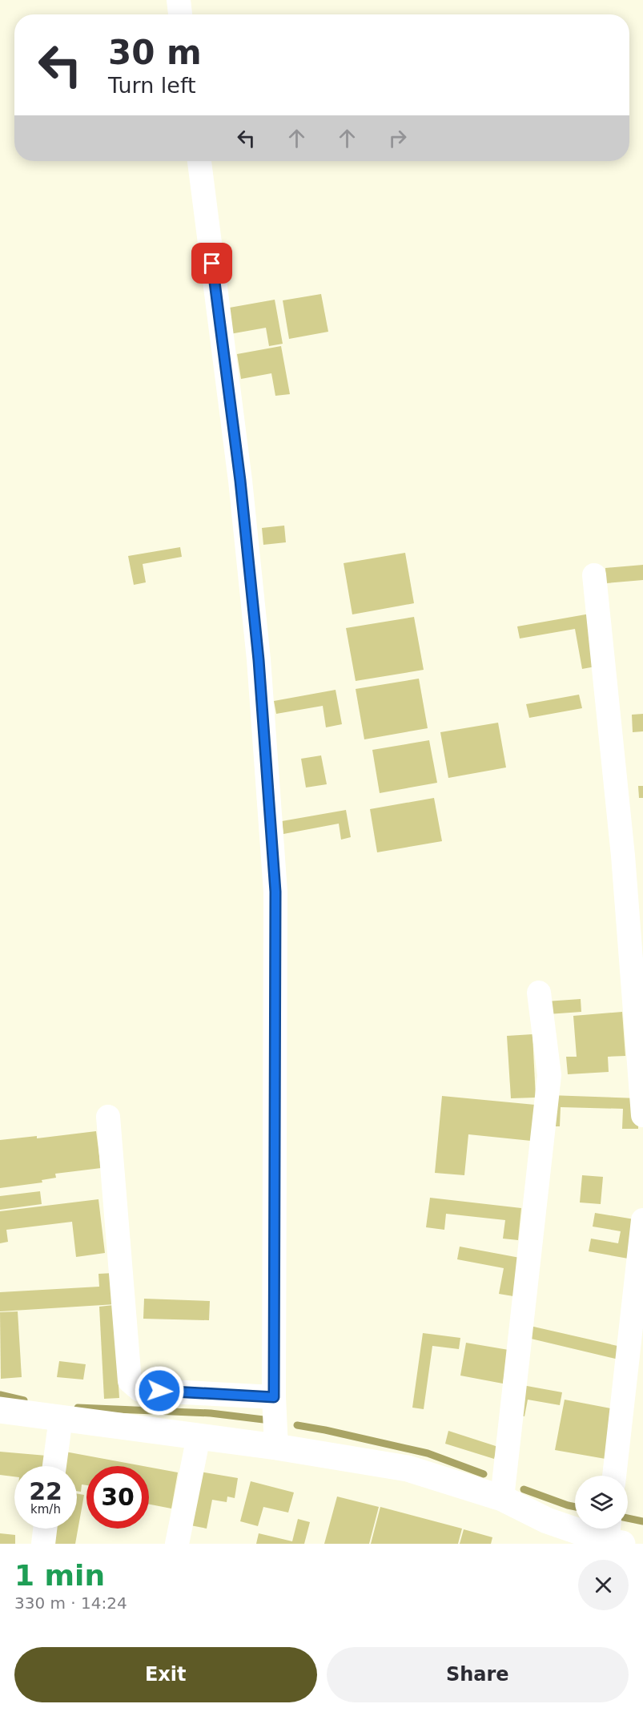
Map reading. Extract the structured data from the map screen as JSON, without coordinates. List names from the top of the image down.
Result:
{
  "page": {
    "turn": ["30 m", "Turn left"],
    "speed": "22 km/h",
    "limit": "30",
    "heading": ["1 min", "330 m · 14:24"],
    "buttons": ["Exit", "Share"]
  }
}
